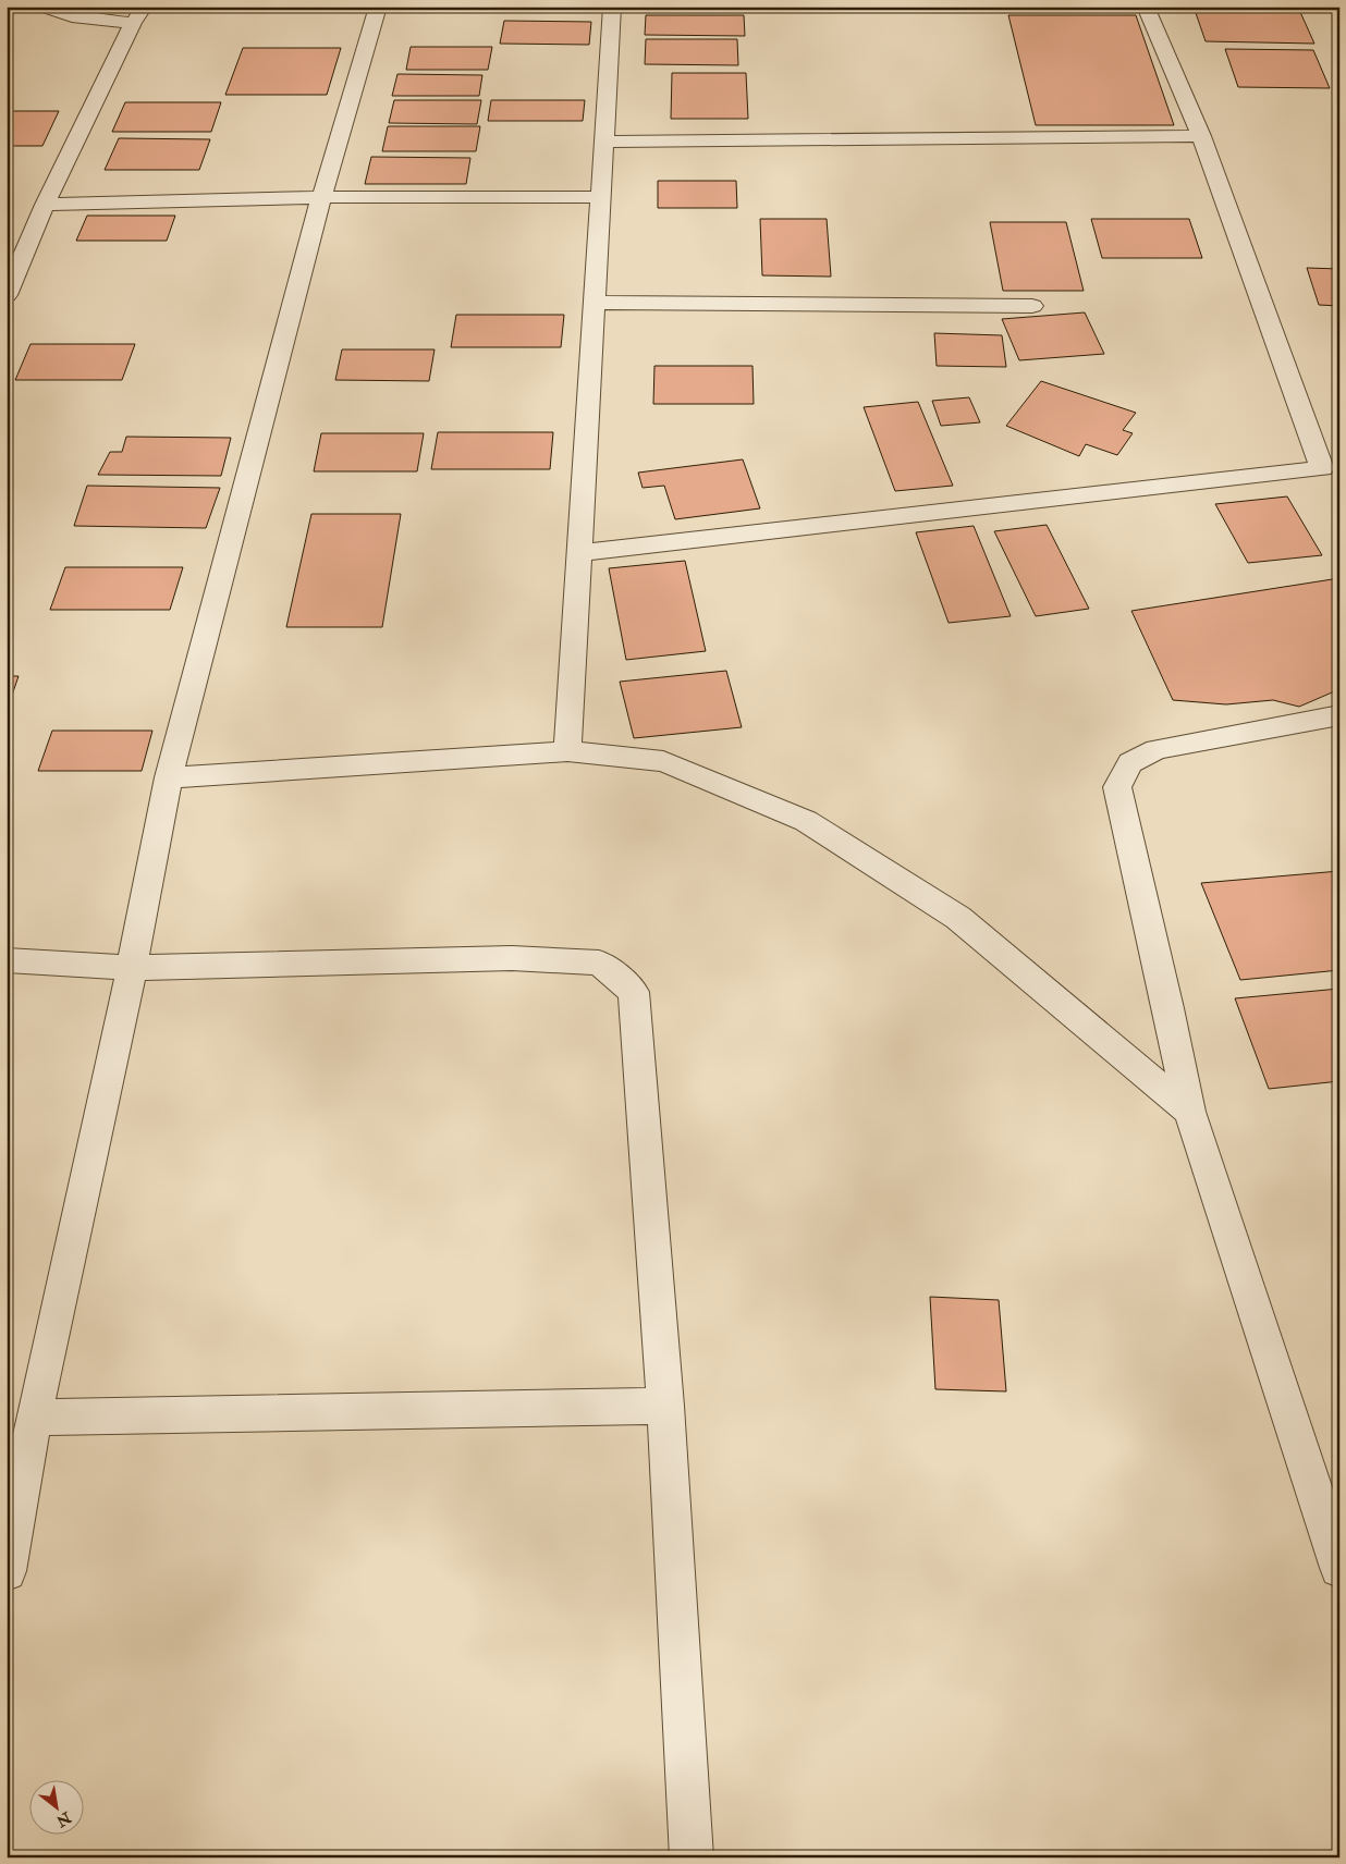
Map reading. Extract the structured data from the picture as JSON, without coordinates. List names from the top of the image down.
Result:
{
  "north": "bottom right"
}
